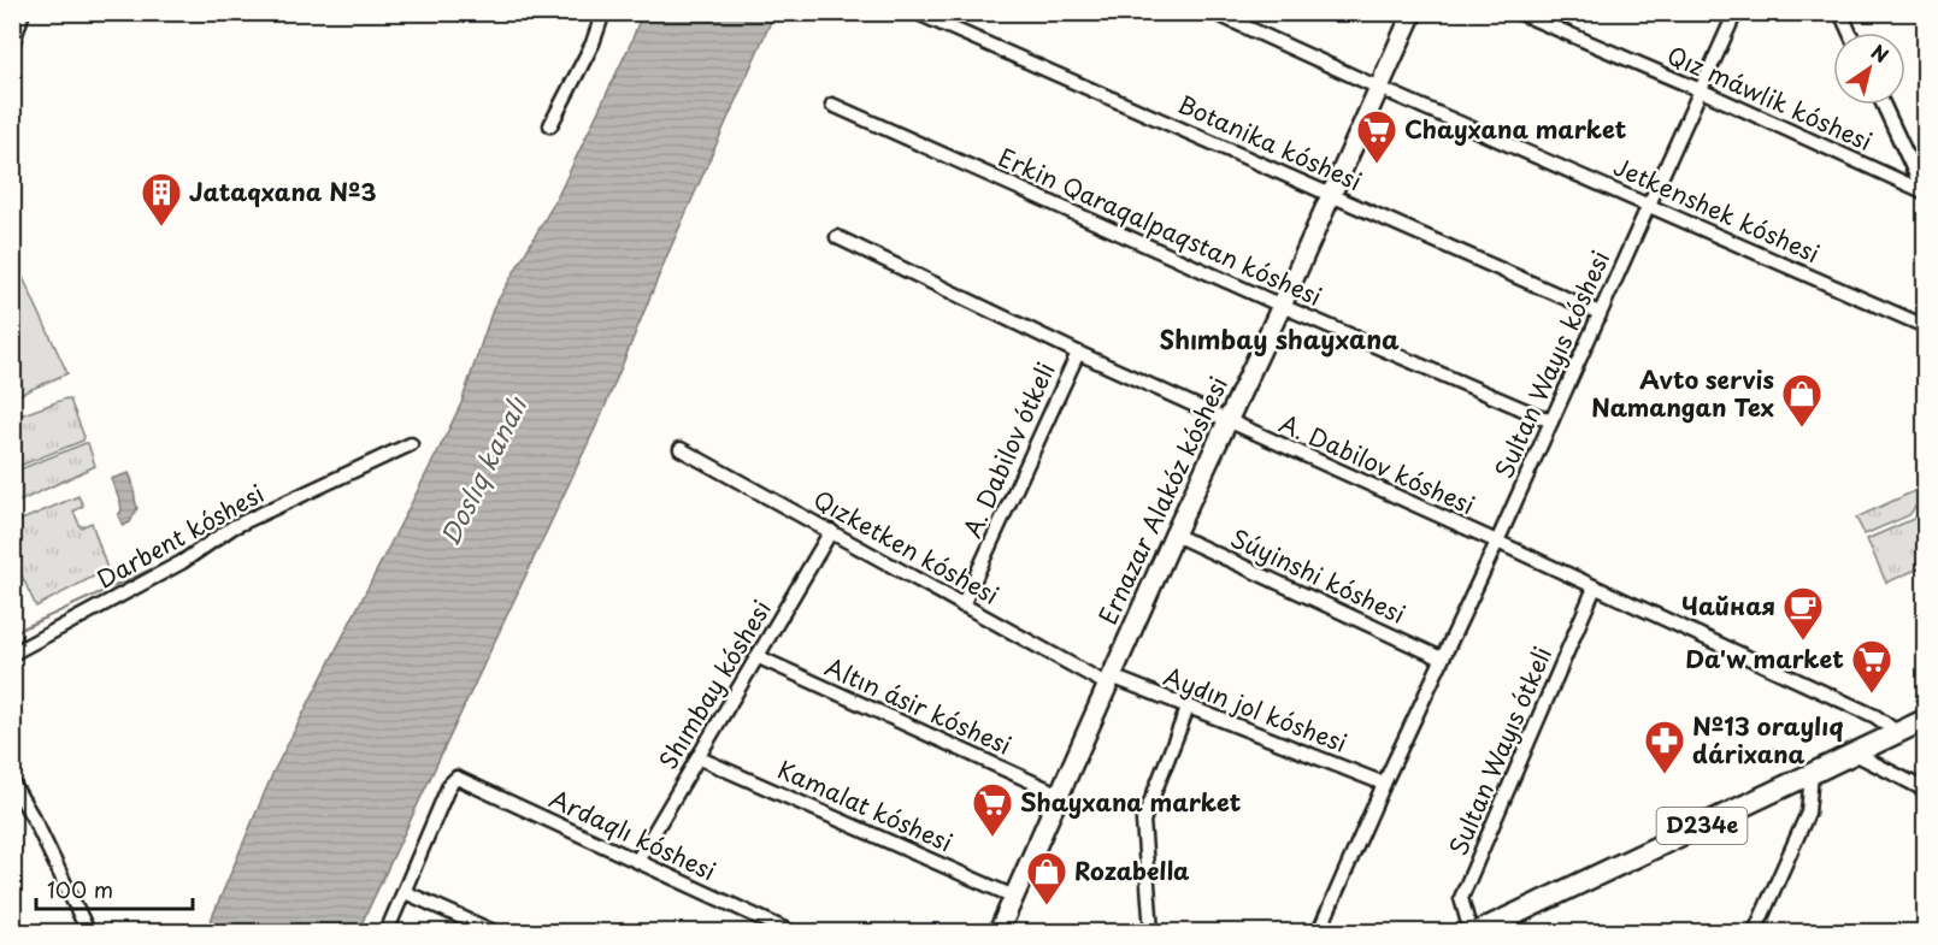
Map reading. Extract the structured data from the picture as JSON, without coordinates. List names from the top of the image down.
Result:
{
  "streets": {
    "main road": ["Ernazar Alakóz kóshesi", "D234e"],
    "street": [
      "Qız máwlik kóshesi",
      "Botanika kóshesi",
      "Jetkenshek kóshesi",
      "Erkin Qaraqalpaqstan kóshesi",
      "Sultan Wayıs kóshesi",
      "A. Dabilov ótkeli",
      "A. Dabilov kóshesi",
      "Darbent kóshesi",
      "Qızketken kóshesi",
      "Súyinshi kóshesi",
      "Shımbay kóshesi",
      "Altın ásir kóshesi",
      "Aydın jol kóshesi",
      "Sultan Wayıs ótkeli",
      "Kamalat kóshesi",
      "Ardaqlı kóshesi"
    ]
  },
  "crossings": [
    ["Qız máwlik kóshesi", "Sultan Wayıs kóshesi"],
    ["Botanika kóshesi", "Sultan Wayıs kóshesi"],
    ["Botanika kóshesi", "Ernazar Alakóz kóshesi"],
    ["Jetkenshek kóshesi", "Sultan Wayıs kóshesi"],
    ["Jetkenshek kóshesi", "Ernazar Alakóz kóshesi"],
    ["Erkin Qaraqalpaqstan kóshesi", "Sultan Wayıs kóshesi"],
    ["Erkin Qaraqalpaqstan kóshesi", "Ernazar Alakóz kóshesi"],
    ["Sultan Wayıs kóshesi", "A. Dabilov kóshesi"],
    ["Sultan Wayıs kóshesi", "Súyinshi kóshesi"],
    ["Sultan Wayıs kóshesi", "Aydın jol kóshesi"],
    ["A. Dabilov ótkeli", "A. Dabilov kóshesi"],
    ["A. Dabilov ótkeli", "Qızketken kóshesi"],
    ["A. Dabilov kóshesi", "Ernazar Alakóz kóshesi"],
    ["A. Dabilov kóshesi", "Sultan Wayıs ótkeli"],
    ["A. Dabilov kóshesi", "D234e"],
    ["Ernazar Alakóz kóshesi", "Qızketken kóshesi"],
    ["Ernazar Alakóz kóshesi", "Súyinshi kóshesi"],
    ["Ernazar Alakóz kóshesi", "Altın ásir kóshesi"],
    ["Ernazar Alakóz kóshesi", "Aydın jol kóshesi"],
    ["Ernazar Alakóz kóshesi", "Kamalat kóshesi"],
    ["Qızketken kóshesi", "Shımbay kóshesi"],
    ["Qızketken kóshesi", "Aydın jol kóshesi"],
    ["Shımbay kóshesi", "Altın ásir kóshesi"],
    ["Shımbay kóshesi", "Kamalat kóshesi"],
    ["Shımbay kóshesi", "Ardaqlı kóshesi"]
  ],
  "districts": ["Shımbay shayxana"],
  "water": ["Doslıq kanalı"],
  "places": {
    "supermarket": ["Chayxana market", "Da'w market", "Shayxana market"],
    "building": ["Jataqxana №3"],
    "shop": ["Avto servis Namangan Tex", "Rozabella"],
    "cafe": ["Чайная"],
    "pharmacy": ["№13 oraylıq dárixana"]
  },
  "scale_bar": "100 m",
  "north": "top right"
}
